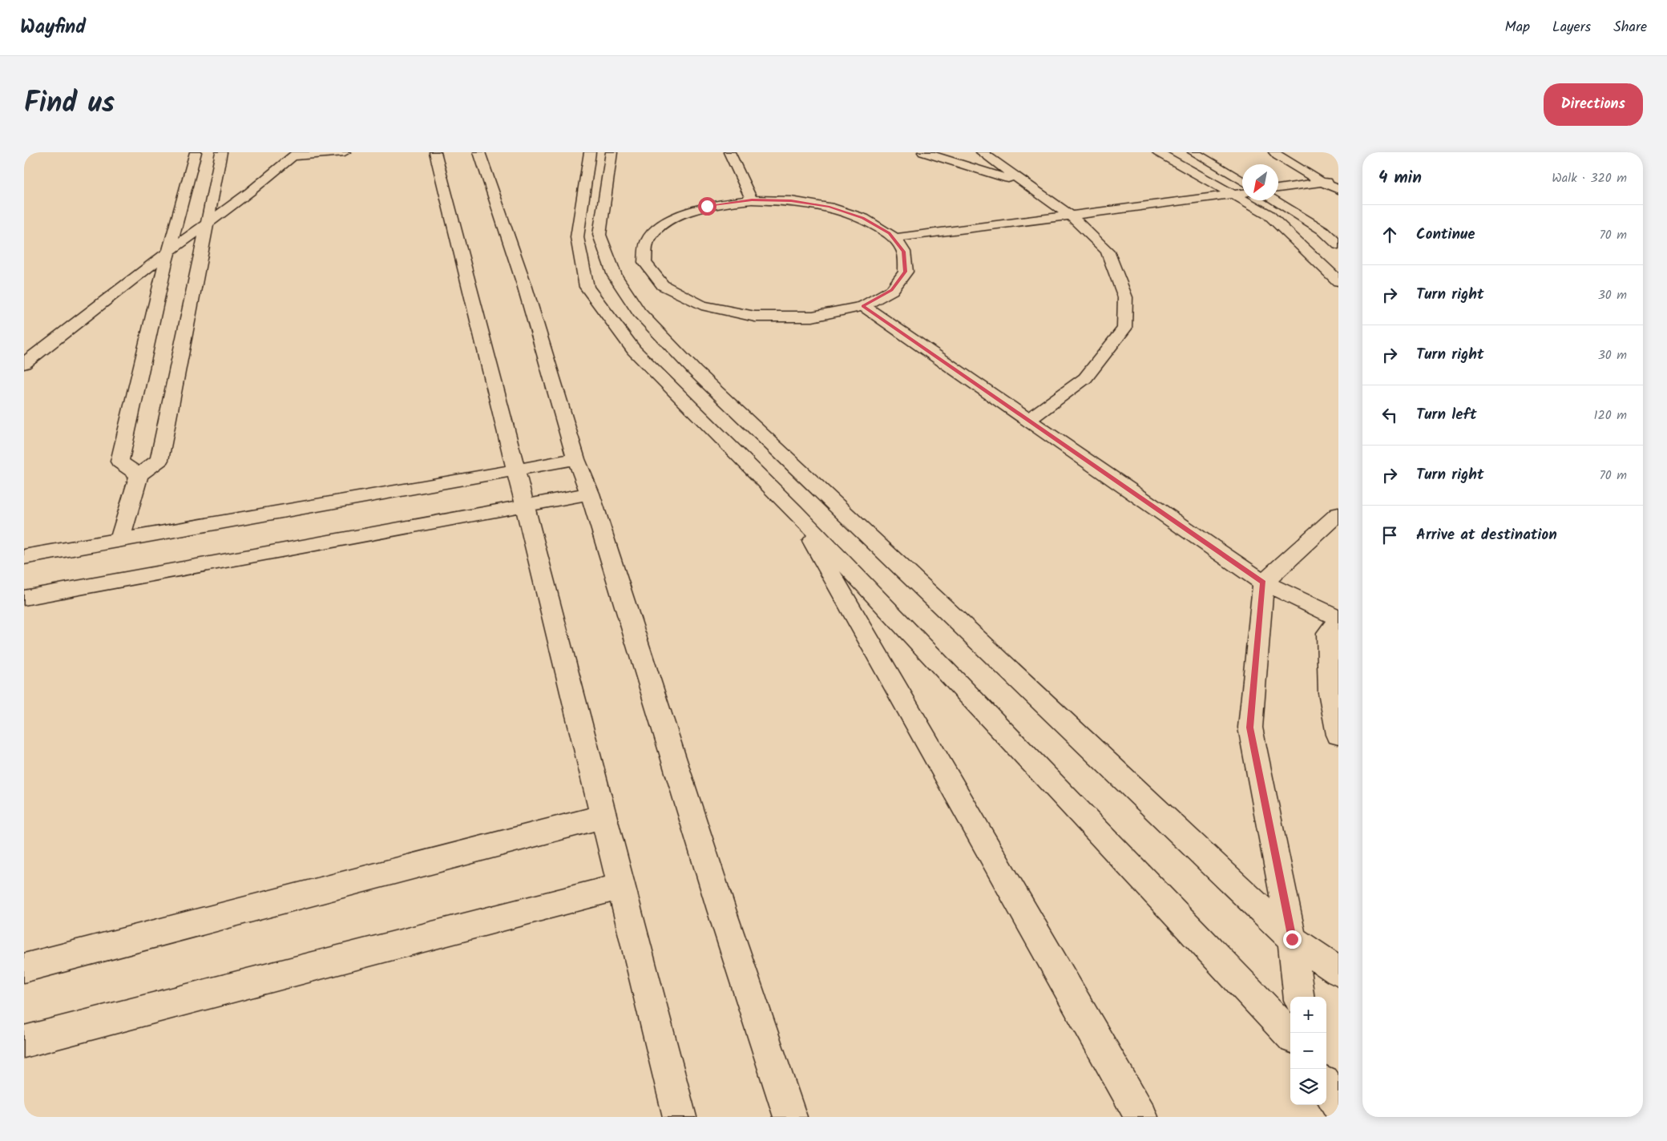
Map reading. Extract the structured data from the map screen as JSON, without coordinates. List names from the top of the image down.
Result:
{
  "north": "bottom left",
  "page": {
    "header": "Wayfind",
    "nav": ["Map", "Layers", "Share"],
    "title": "Find us",
    "buttons": "Directions",
    "heading": ["4 min", "Walk · 320 m"],
    "list": [
      ["Continue", "70 m"],
      ["Turn right", "30 m"],
      ["Turn right", "30 m"],
      ["Turn left", "120 m"],
      ["Turn right", "70 m"],
      "Arrive at destination"
    ],
    "map_buttons": ["+", "−"]
  }
}
